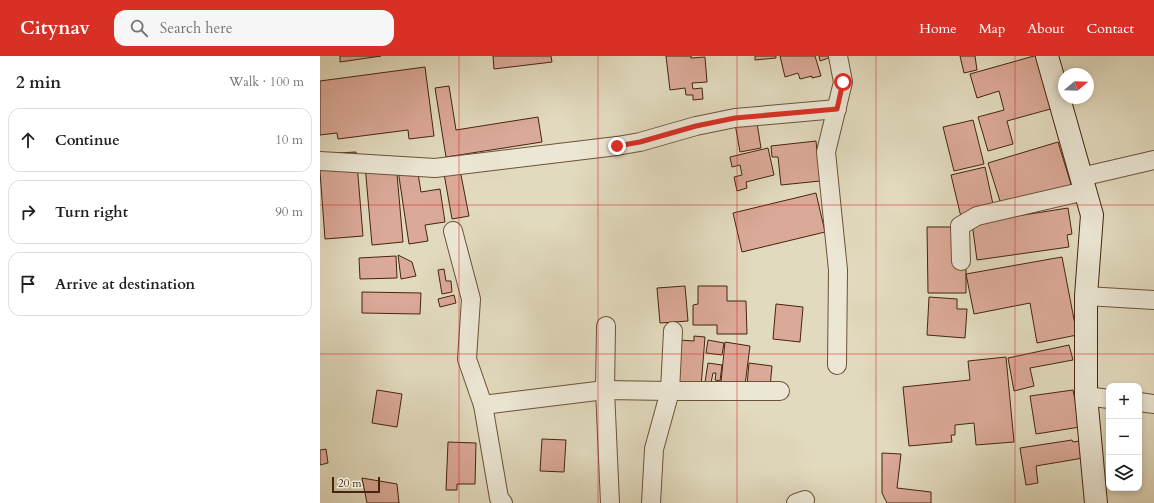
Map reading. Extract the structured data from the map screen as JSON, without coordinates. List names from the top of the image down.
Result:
{
  "scale_bar": "20 m",
  "north": "right",
  "page": {
    "header": "Citynav",
    "search": "Search here",
    "nav": [
      "Home",
      "Map",
      "About",
      "Contact"
    ],
    "heading": ["2 min", "Walk · 100 m"],
    "list": [
      ["Continue", "10 m"],
      ["Turn right", "90 m"],
      "Arrive at destination"
    ],
    "map_buttons": ["+", "−"],
    "scale": "20 m"
  }
}
